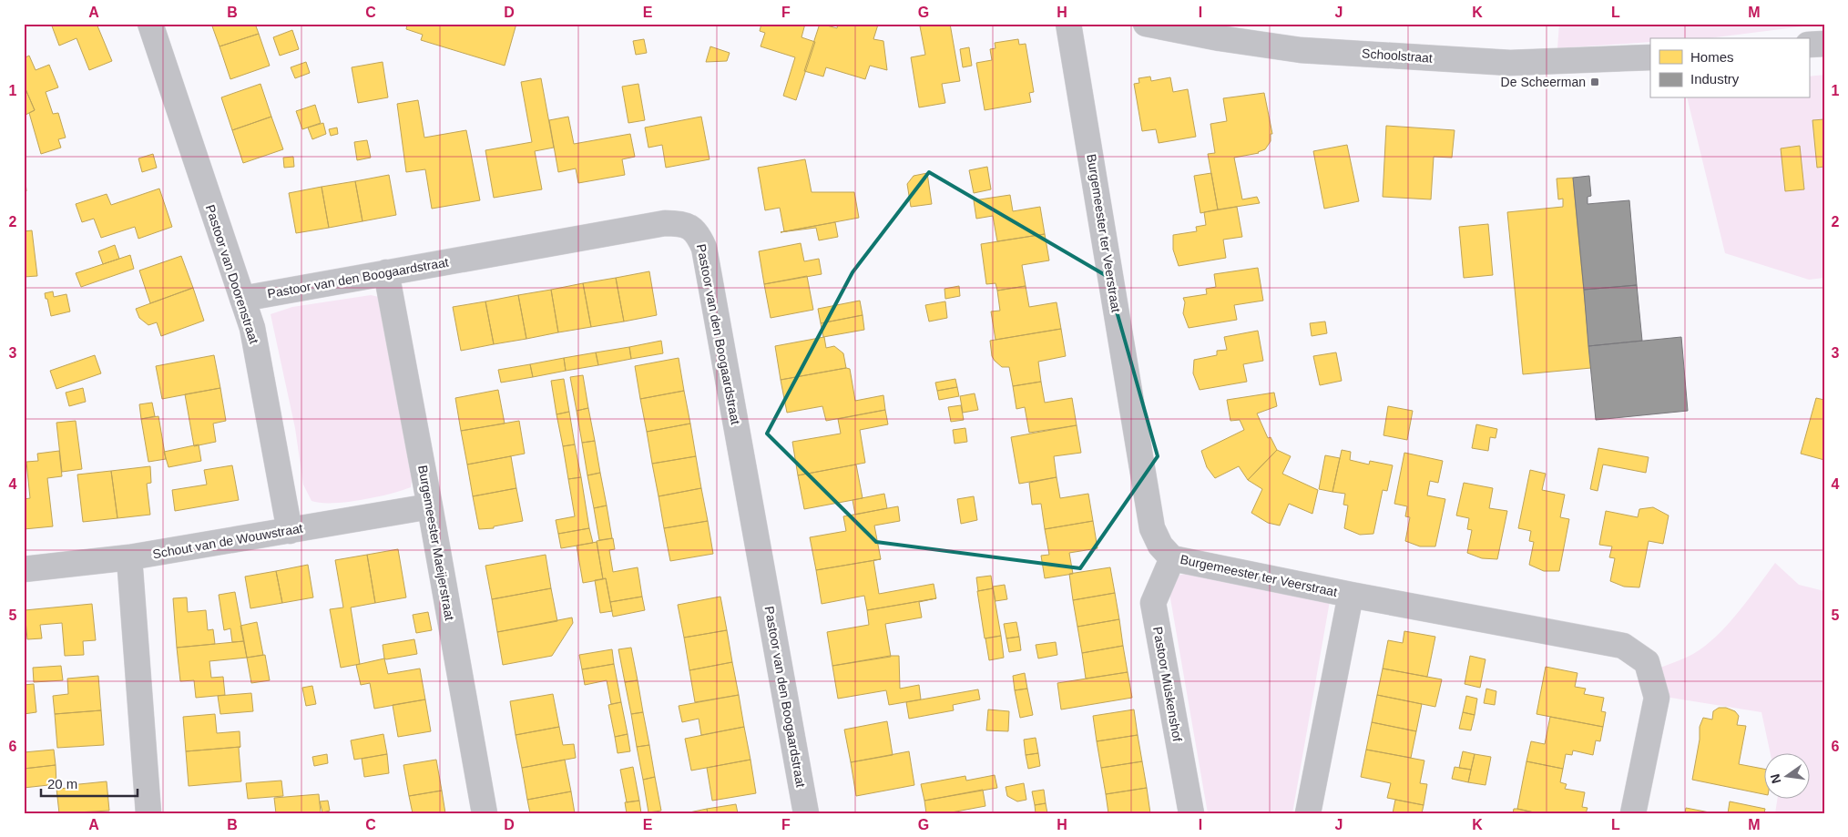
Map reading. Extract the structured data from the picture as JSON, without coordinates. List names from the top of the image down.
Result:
{
  "streets": {
    "street": [
      "Schoolstraat",
      "Burgemeester ter Veerstraat",
      "Pastoor van Doorenstraat",
      "Pastoor van den Boogaardstraat",
      "Schout van de Wouwstraat",
      "Burgemeester Maeijerstraat",
      "Pastoor Müskenshof"
    ]
  },
  "crossings": [
    ["Burgemeester ter Veerstraat", "Pastoor Müskenshof"],
    ["Pastoor van Doorenstraat", "Pastoor van den Boogaardstraat"],
    ["Pastoor van Doorenstraat", "Schout van de Wouwstraat"],
    ["Pastoor van den Boogaardstraat", "Burgemeester Maeijerstraat"],
    ["Schout van de Wouwstraat", "Burgemeester Maeijerstraat"]
  ],
  "places": {
    "transit": ["De Scheerman"]
  },
  "legend": ["Homes", "Industry"],
  "scale_bar": "20 m",
  "north": "left",
  "grid": {
    "columns": [
      "A",
      "B",
      "C",
      "D",
      "E",
      "F",
      "G",
      "H",
      "I",
      "J",
      "K",
      "L",
      "M"
    ],
    "rows": [
      "1",
      "2",
      "3",
      "4",
      "5",
      "6"
    ]
  }
}
